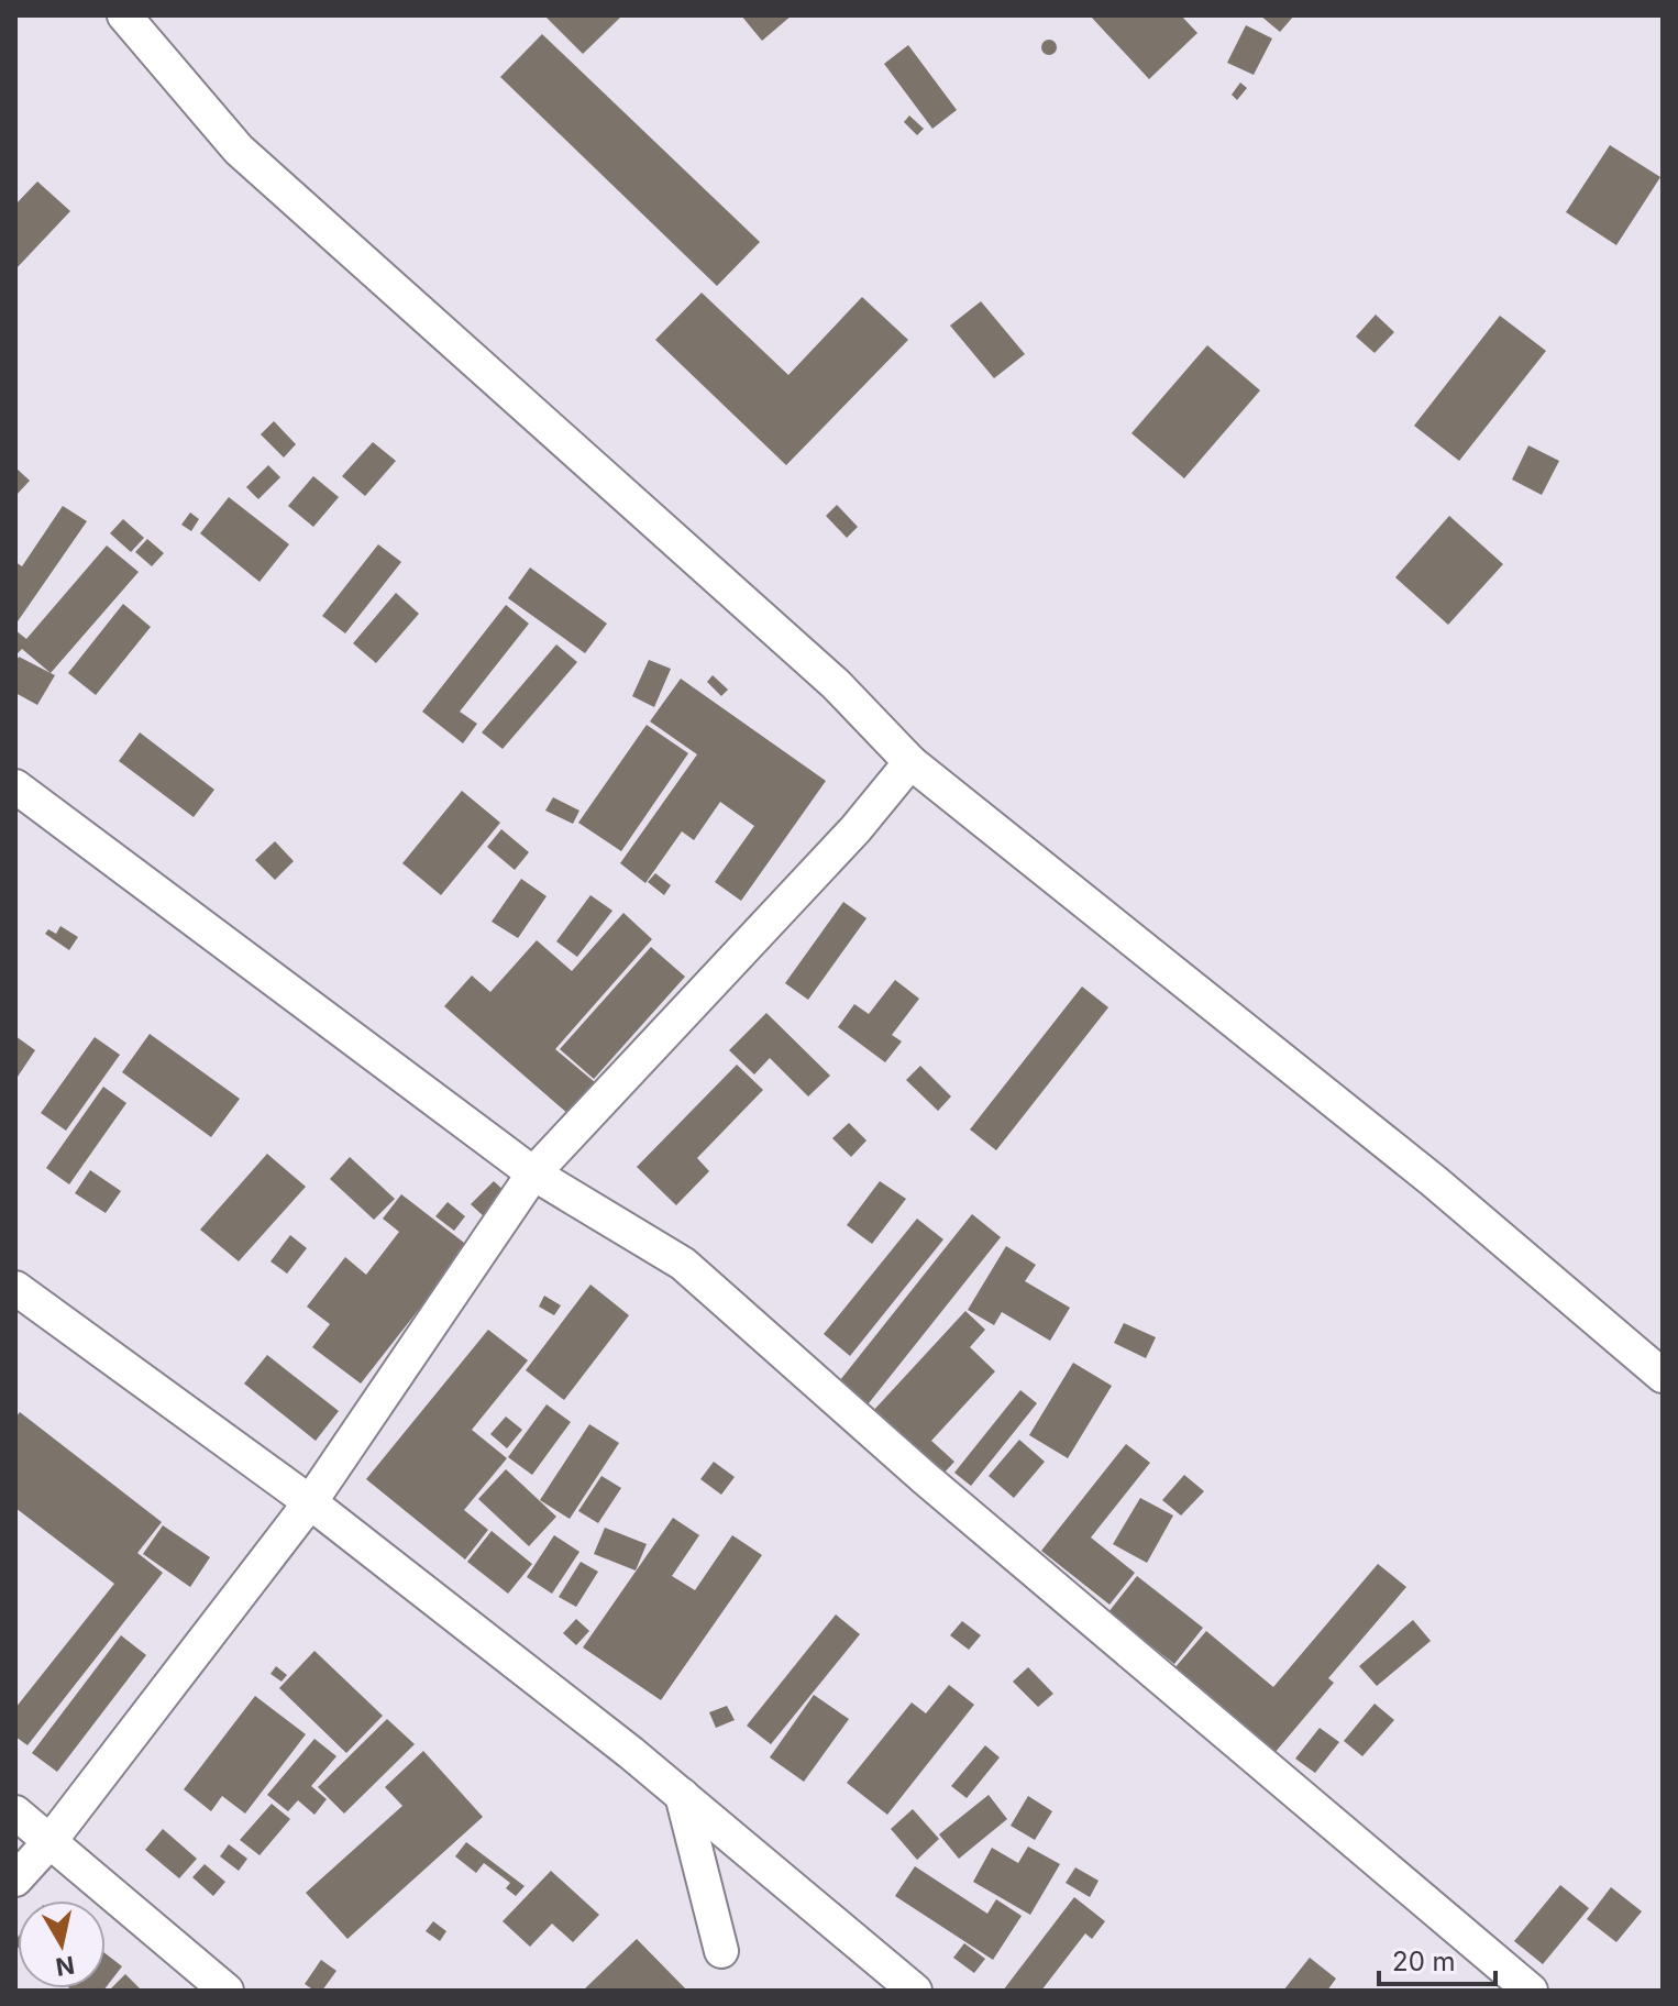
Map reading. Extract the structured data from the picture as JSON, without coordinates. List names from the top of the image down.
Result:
{
  "scale_bar": "20 m",
  "north": "bottom"
}
